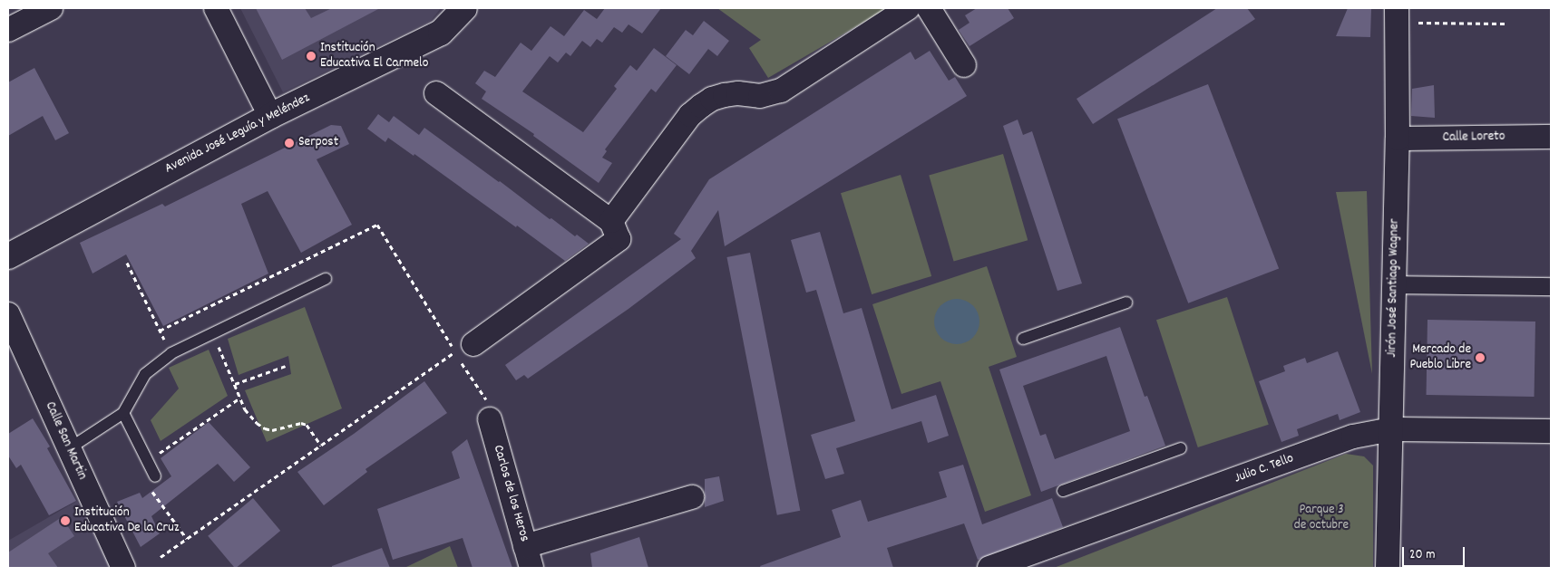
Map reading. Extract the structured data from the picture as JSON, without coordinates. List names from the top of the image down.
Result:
{
  "streets": {
    "street": [
      "Avenida José Leguía y Meléndez",
      "Calle Loreto",
      "Jirón José Santiago Wagner",
      "Calle San Martin",
      "Julio C. Tello",
      "Carlos de los Heros"
    ]
  },
  "crossings": [
    ["Calle Loreto", "Jirón José Santiago Wagner"],
    ["Jirón José Santiago Wagner", "Julio C. Tello"]
  ],
  "parks": ["Parque 3 de octubre"],
  "places": [
    "Institución Educativa El Carmelo",
    "Serpost",
    "Mercado de Pueblo Libre",
    "Institución Educativa De la Cruz"
  ],
  "scale_bar": "20 m"
}
